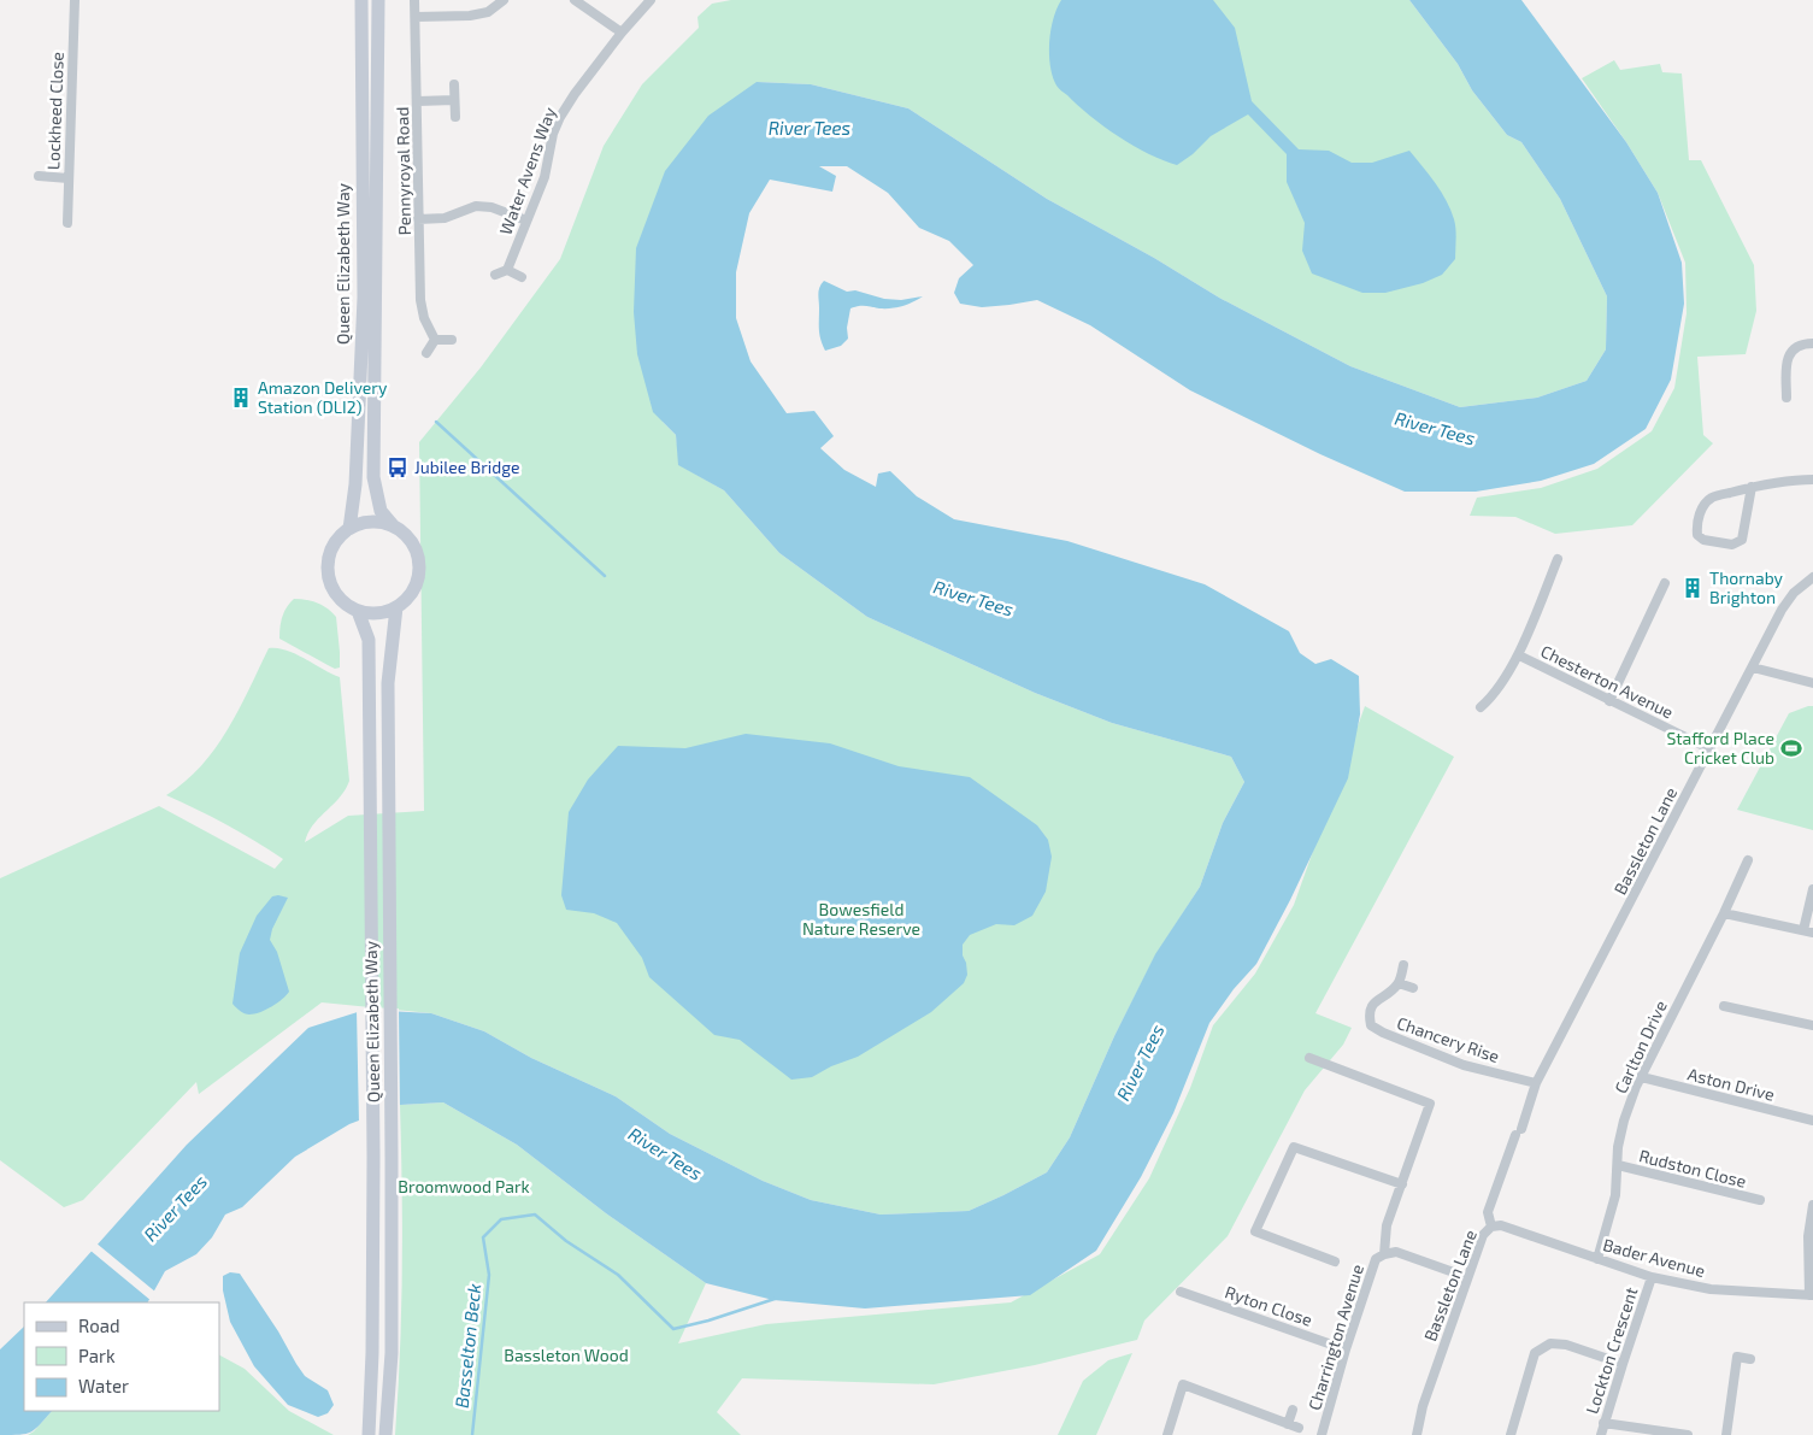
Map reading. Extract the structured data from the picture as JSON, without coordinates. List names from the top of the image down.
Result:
{
  "streets": {
    "street": [
      "Lockheed Close",
      "Pennyroyal Road",
      "Water Avens Way",
      "Queen Elizabeth Way",
      "Chesterton Avenue",
      "Bassleton Lane",
      "Chancery Rise",
      "Carlton Drive",
      "Aston Drive",
      "Rudston Close",
      "Bader Avenue",
      "Ryton Close",
      "Charrington Avenue",
      "Lockton Crescent"
    ]
  },
  "crossings": [
    ["Chesterton Avenue", "Bassleton Lane"],
    ["Bassleton Lane", "Chancery Rise"],
    ["Bassleton Lane", "Bader Avenue"],
    ["Bassleton Lane", "Charrington Avenue"],
    ["Carlton Drive", "Aston Drive"],
    ["Carlton Drive", "Rudston Close"],
    ["Carlton Drive", "Bader Avenue"],
    ["Bader Avenue", "Lockton Crescent"],
    ["Ryton Close", "Charrington Avenue"]
  ],
  "water": ["River Tees", "Basselton Beck"],
  "parks": ["Bowesfield Nature Reserve", "Broomwood Park", "Bassleton Wood"],
  "places": {
    "building": ["Amazon Delivery Station (DLI2)", "Thornaby Brighton"],
    "bus stop": ["Jubilee Bridge"],
    "sports": ["Stafford Place Cricket Club"]
  },
  "legend": ["Road", "Park", "Water"]
}
